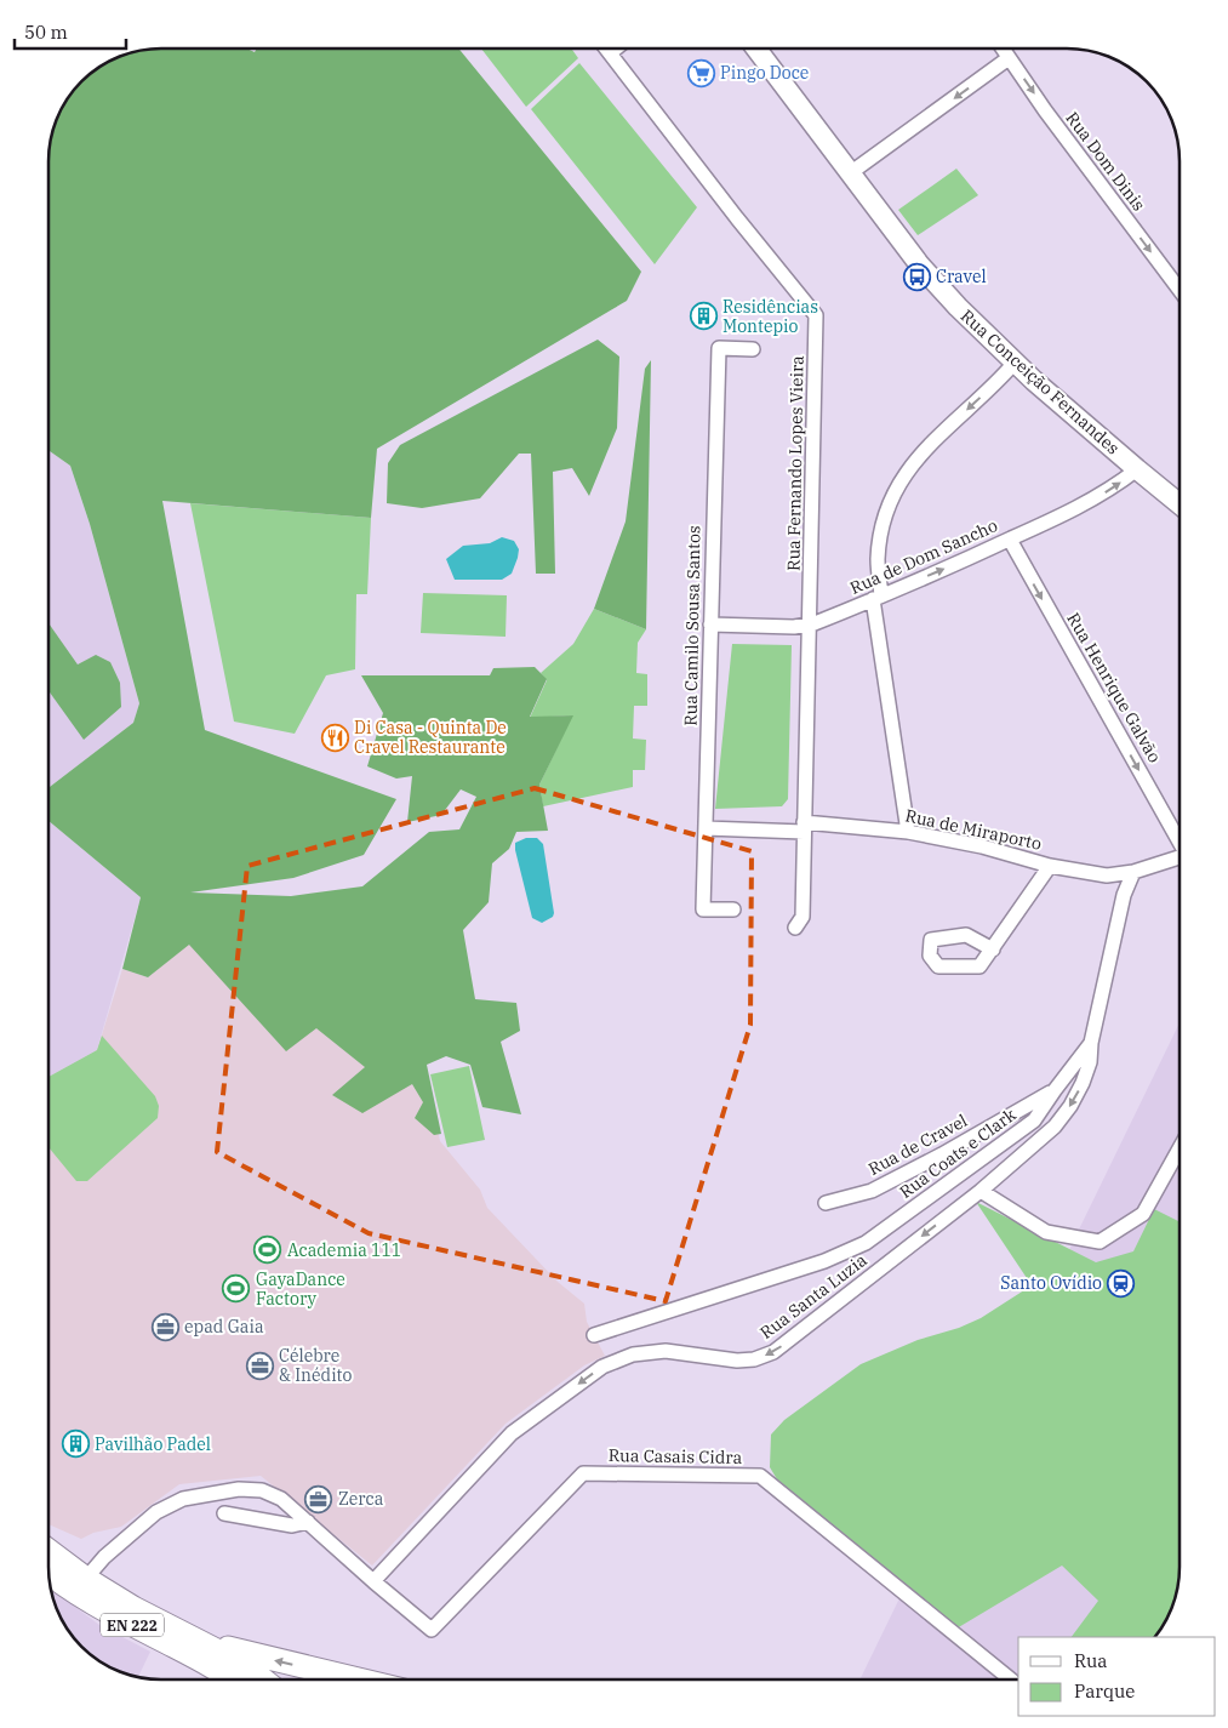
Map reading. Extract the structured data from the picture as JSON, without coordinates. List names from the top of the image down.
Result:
{
  "streets": {
    "main road": ["Rua Conceição Fernandes", "EN 222"],
    "street": [
      "Rua Dom Dinis",
      "Rua Fernando Lopes Vieira",
      "Rua de Dom Sancho",
      "Rua Camilo Sousa Santos",
      "Rua Henrique Galvão",
      "Rua de Miraporto",
      "Rua de Cravel",
      "Rua Coats e Clark",
      "Rua Santa Luzia",
      "Rua Casais Cidra"
    ]
  },
  "crossings": [
    ["Rua Conceição Fernandes", "Rua de Dom Sancho"],
    ["Rua Fernando Lopes Vieira", "Rua de Dom Sancho"],
    ["Rua Fernando Lopes Vieira", "Rua de Miraporto"],
    ["Rua de Dom Sancho", "Rua Camilo Sousa Santos"],
    ["Rua de Dom Sancho", "Rua Henrique Galvão"],
    ["Rua Camilo Sousa Santos", "Rua de Miraporto"],
    ["Rua de Miraporto", "Rua Coats e Clark"],
    ["Rua de Cravel", "Rua Coats e Clark"],
    ["Rua Coats e Clark", "Rua Santa Luzia"],
    ["Rua Santa Luzia", "Rua Casais Cidra"]
  ],
  "one_way": [
    "Rua Dom Dinis",
    "Rua de Dom Sancho",
    "Rua Henrique Galvão",
    "Rua Santa Luzia"
  ],
  "places": {
    "supermarket": ["Pingo Doce"],
    "bus stop": ["Cravel"],
    "building": ["Residências Montepio", "Pavilhão Padel"],
    "restaurant": ["Di Casa - Quinta De Cravel Restaurante"],
    "sports": ["Academia 111", "GayaDance Factory"],
    "station": ["Santo Ovídio"],
    "office": ["epad Gaia", "Célebre & Inédito", "Zerca"]
  },
  "legend": ["Rua", "Parque"],
  "scale_bar": "50 m"
}
